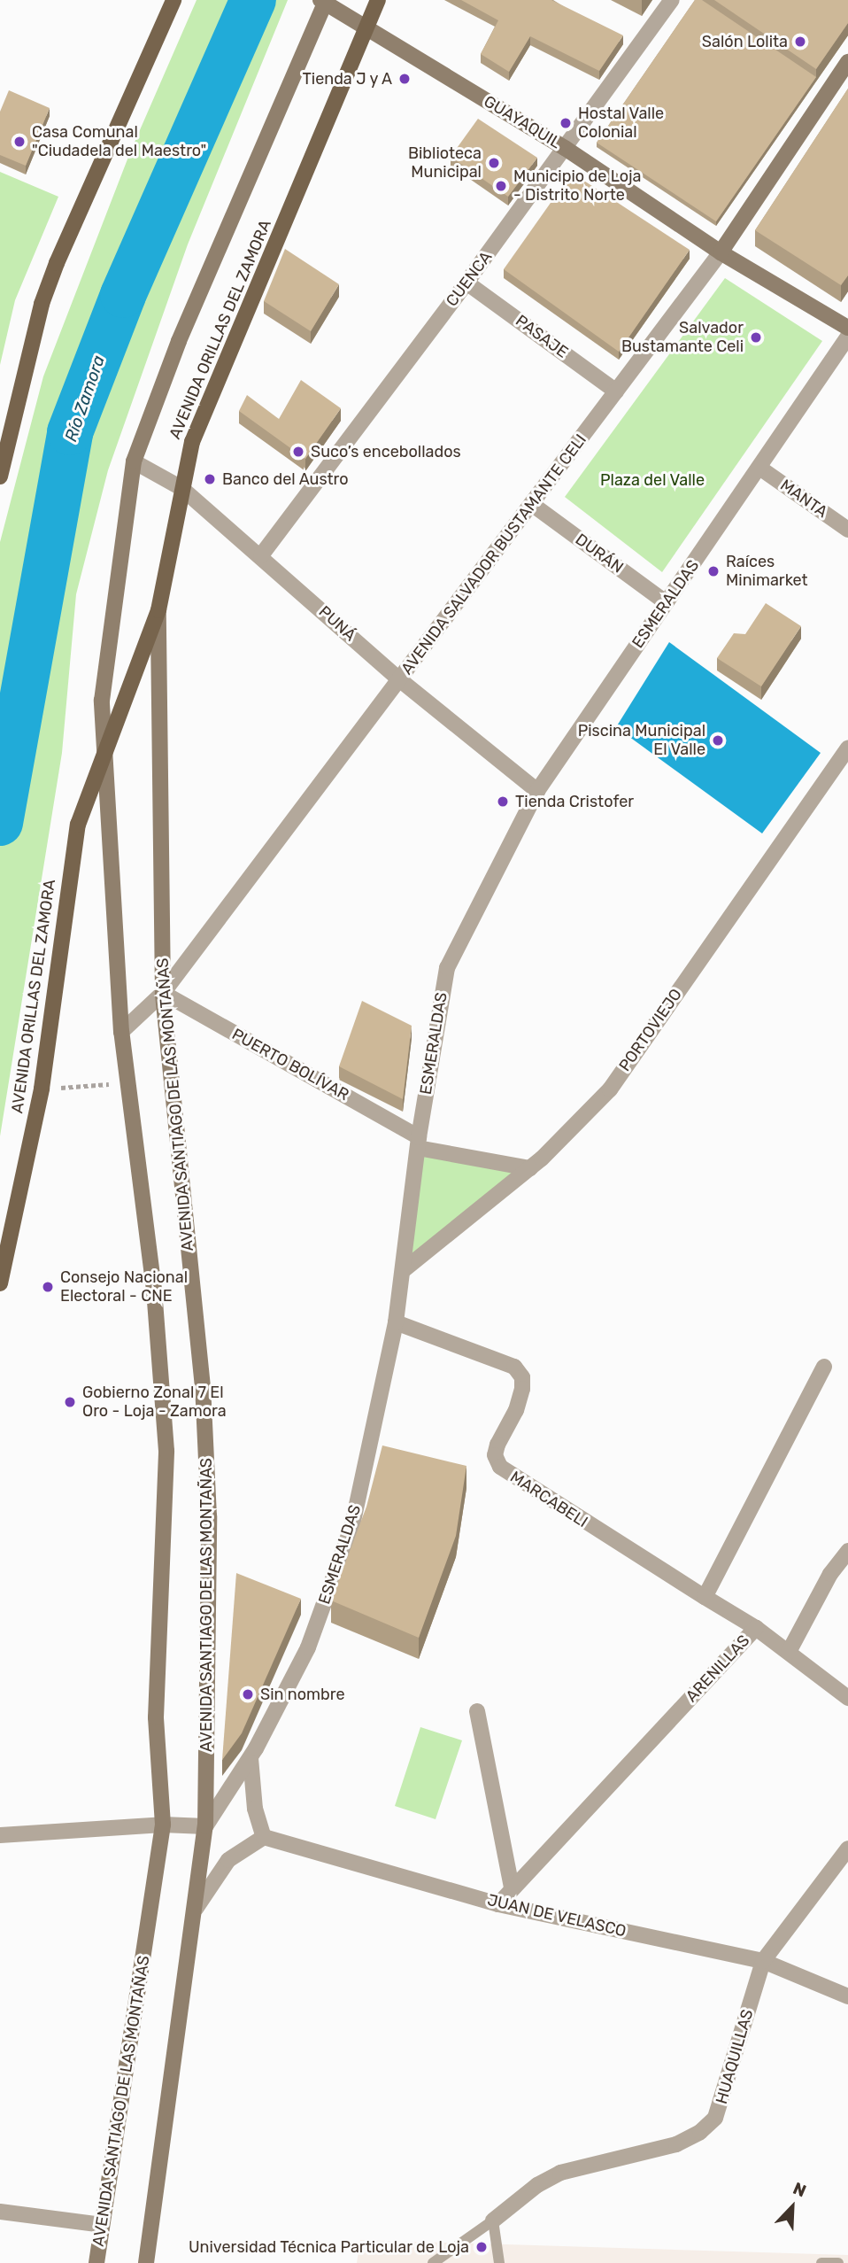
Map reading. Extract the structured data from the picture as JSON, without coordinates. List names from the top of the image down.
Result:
{
  "streets": {
    "main road": [
      "GUAYAQUIL",
      "AVENIDA ORILLAS DEL ZAMORA",
      "AVENIDA SALVADOR BUSTAMANTE CELI",
      "AVENIDA SANTIAGO DE LAS MONTAÑAS"
    ],
    "street": [
      "CUENCA",
      "PASAJE",
      "MANTA",
      "DURÁN",
      "ESMERALDAS",
      "PUNÁ",
      "PORTOVIEJO",
      "PUERTO BOLÍVAR",
      "MARCABELI",
      "ARENILLAS",
      "JUAN DE VELASCO",
      "HUAQUILLAS"
    ]
  },
  "crossings": [
    ["GUAYAQUIL", "CUENCA"],
    ["GUAYAQUIL", "AVENIDA ORILLAS DEL ZAMORA"],
    ["GUAYAQUIL", "AVENIDA SALVADOR BUSTAMANTE CELI"],
    ["CUENCA", "PASAJE"],
    ["CUENCA", "PUNÁ"],
    ["AVENIDA ORILLAS DEL ZAMORA", "PUNÁ"],
    ["AVENIDA ORILLAS DEL ZAMORA", "AVENIDA SANTIAGO DE LAS MONTAÑAS"],
    ["PASAJE", "AVENIDA SALVADOR BUSTAMANTE CELI"],
    ["MANTA", "ESMERALDAS"],
    ["DURÁN", "AVENIDA SALVADOR BUSTAMANTE CELI"],
    ["DURÁN", "ESMERALDAS"],
    ["AVENIDA SALVADOR BUSTAMANTE CELI", "PUNÁ"],
    ["AVENIDA SALVADOR BUSTAMANTE CELI", "PUERTO BOLÍVAR"],
    ["AVENIDA SALVADOR BUSTAMANTE CELI", "AVENIDA SANTIAGO DE LAS MONTAÑAS"],
    ["ESMERALDAS", "PUNÁ"],
    ["ESMERALDAS", "PORTOVIEJO"],
    ["ESMERALDAS", "PUERTO BOLÍVAR"],
    ["ESMERALDAS", "AVENIDA SANTIAGO DE LAS MONTAÑAS"],
    ["ESMERALDAS", "MARCABELI"],
    ["PORTOVIEJO", "PUERTO BOLÍVAR"],
    ["PUERTO BOLÍVAR", "AVENIDA SANTIAGO DE LAS MONTAÑAS"],
    ["MARCABELI", "ARENILLAS"],
    ["ARENILLAS", "JUAN DE VELASCO"],
    ["JUAN DE VELASCO", "HUAQUILLAS"]
  ],
  "water": ["Río Zamora"],
  "parks": ["Plaza del Valle"],
  "places": [
    "Salón Lolita",
    "Tienda J y A",
    "Hostal Valle Colonial",
    "Casa Comunal \"Ciudadela del Maestro\"",
    "Biblioteca Municipal",
    "Municipio de Loja - Distrito Norte",
    "Salvador Bustamante Celi",
    "Suco’s encebollados",
    "Banco del Austro",
    "Raíces Minimarket",
    "Piscina Municipal El Valle",
    "Tienda Cristofer",
    "Consejo Nacional Electoral - CNE",
    "Gobierno Zonal 7 El Oro - Loja - Zamora",
    "Sin nombre",
    "Universidad Técnica Particular de Loja"
  ],
  "north": "top right"
}
